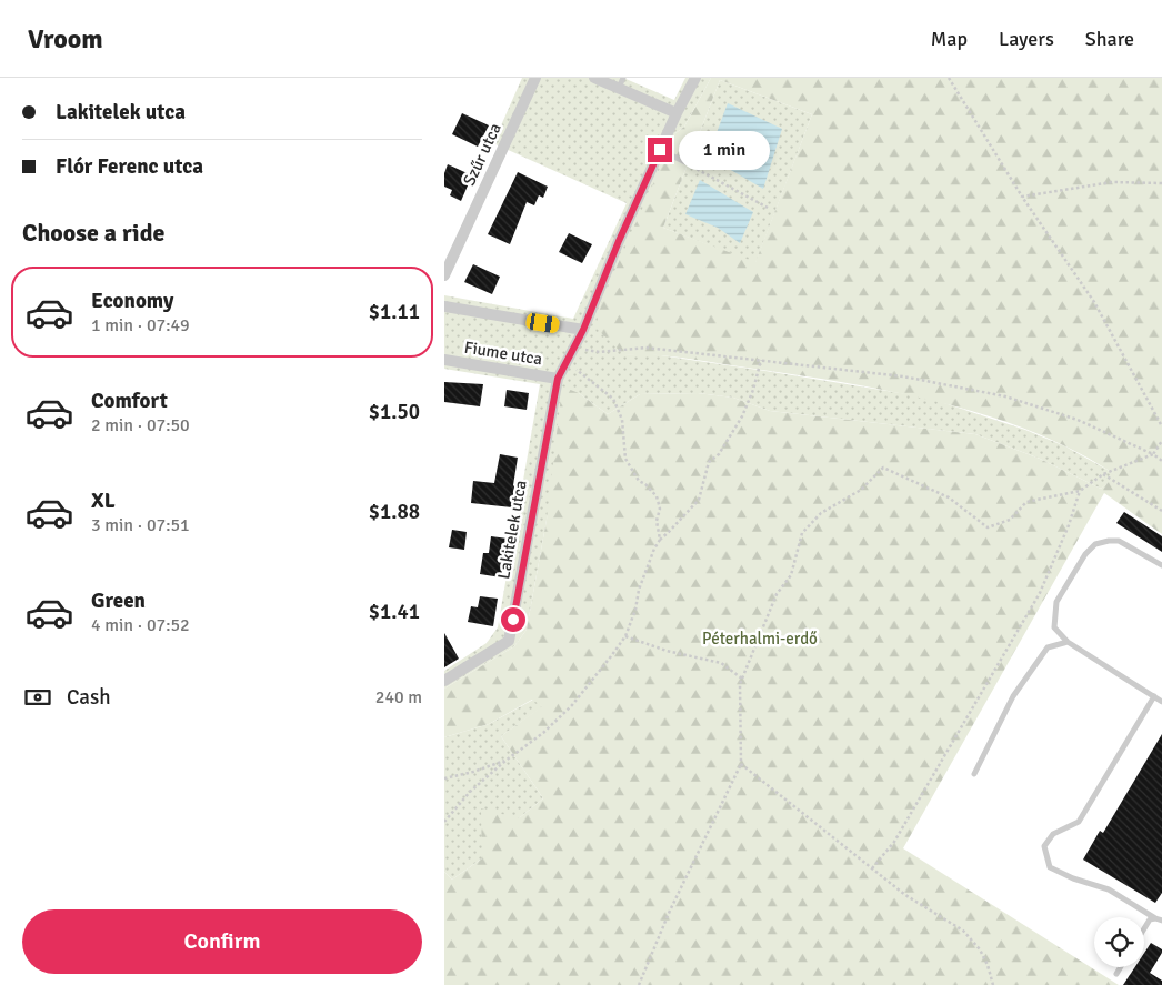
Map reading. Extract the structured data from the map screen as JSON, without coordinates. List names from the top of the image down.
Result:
{
  "streets": {
    "street": ["Szűr utca", "Fiume utca", "Lakitelek utca"]
  },
  "crossings": [
    ["Fiume utca", "Lakitelek utca"]
  ],
  "parks": ["Péterhalmi-erdő"],
  "page": {
    "header": "Vroom",
    "nav": ["Map", "Layers", "Share"],
    "banner": ["Lakitelek utca", "Flór Ferenc utca"],
    "bubble": "1 min",
    "heading": "Choose a ride",
    "list": [
      {
        "name": "Economy",
        "note": "1 min · 07:49",
        "value": "$1.11"
      },
      {
        "name": "Comfort",
        "note": "2 min · 07:50",
        "value": "$1.50"
      },
      {
        "name": "XL",
        "note": "3 min · 07:51",
        "value": "$1.88"
      },
      {
        "name": "Green",
        "note": "4 min · 07:52",
        "value": "$1.41"
      }
    ],
    "pay": ["Cash", "240 m"],
    "buttons": "Confirm"
  }
}
